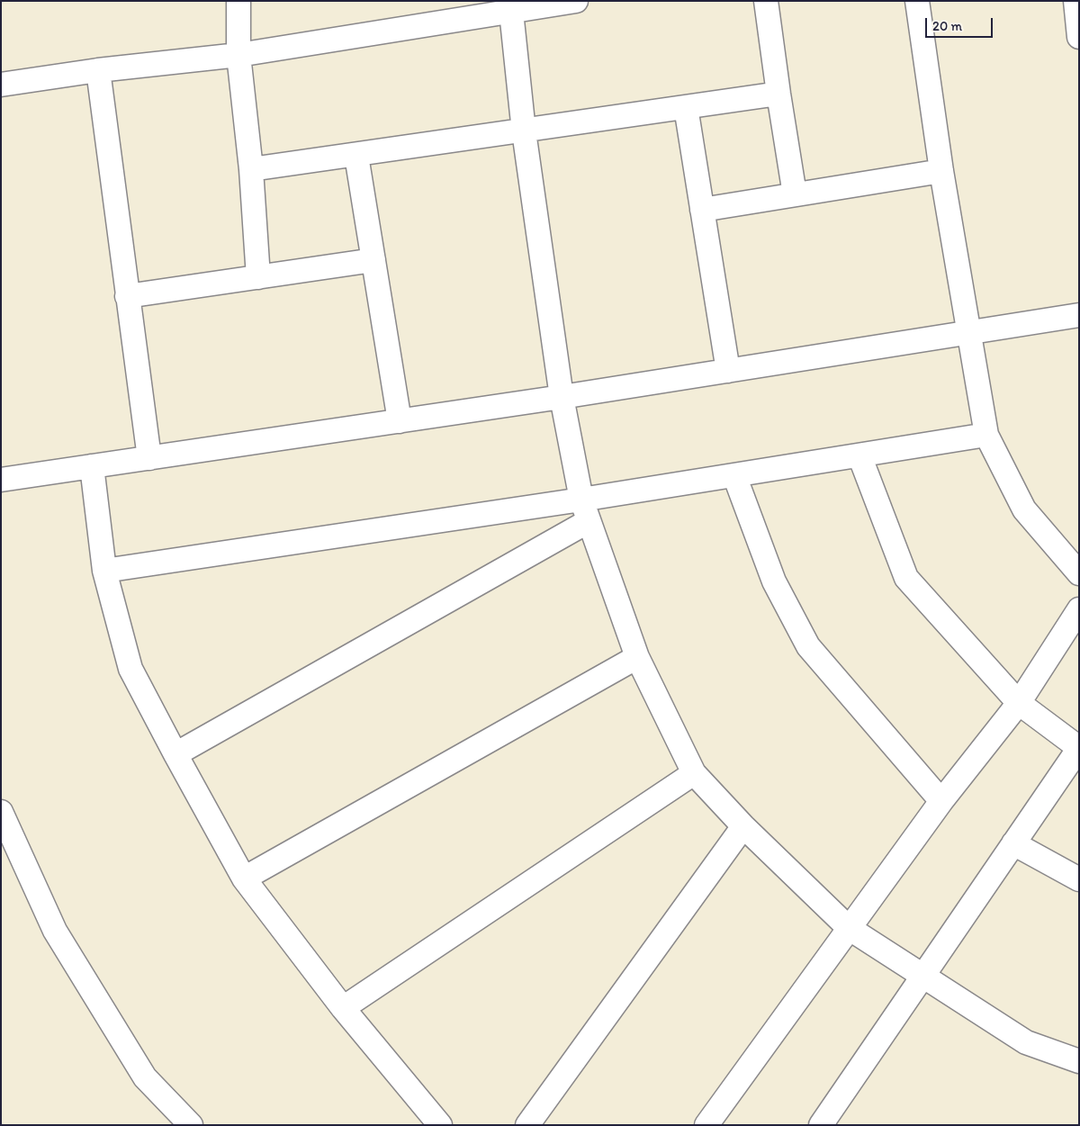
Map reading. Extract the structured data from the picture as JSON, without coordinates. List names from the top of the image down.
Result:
{
  "scale_bar": "20 m"
}
